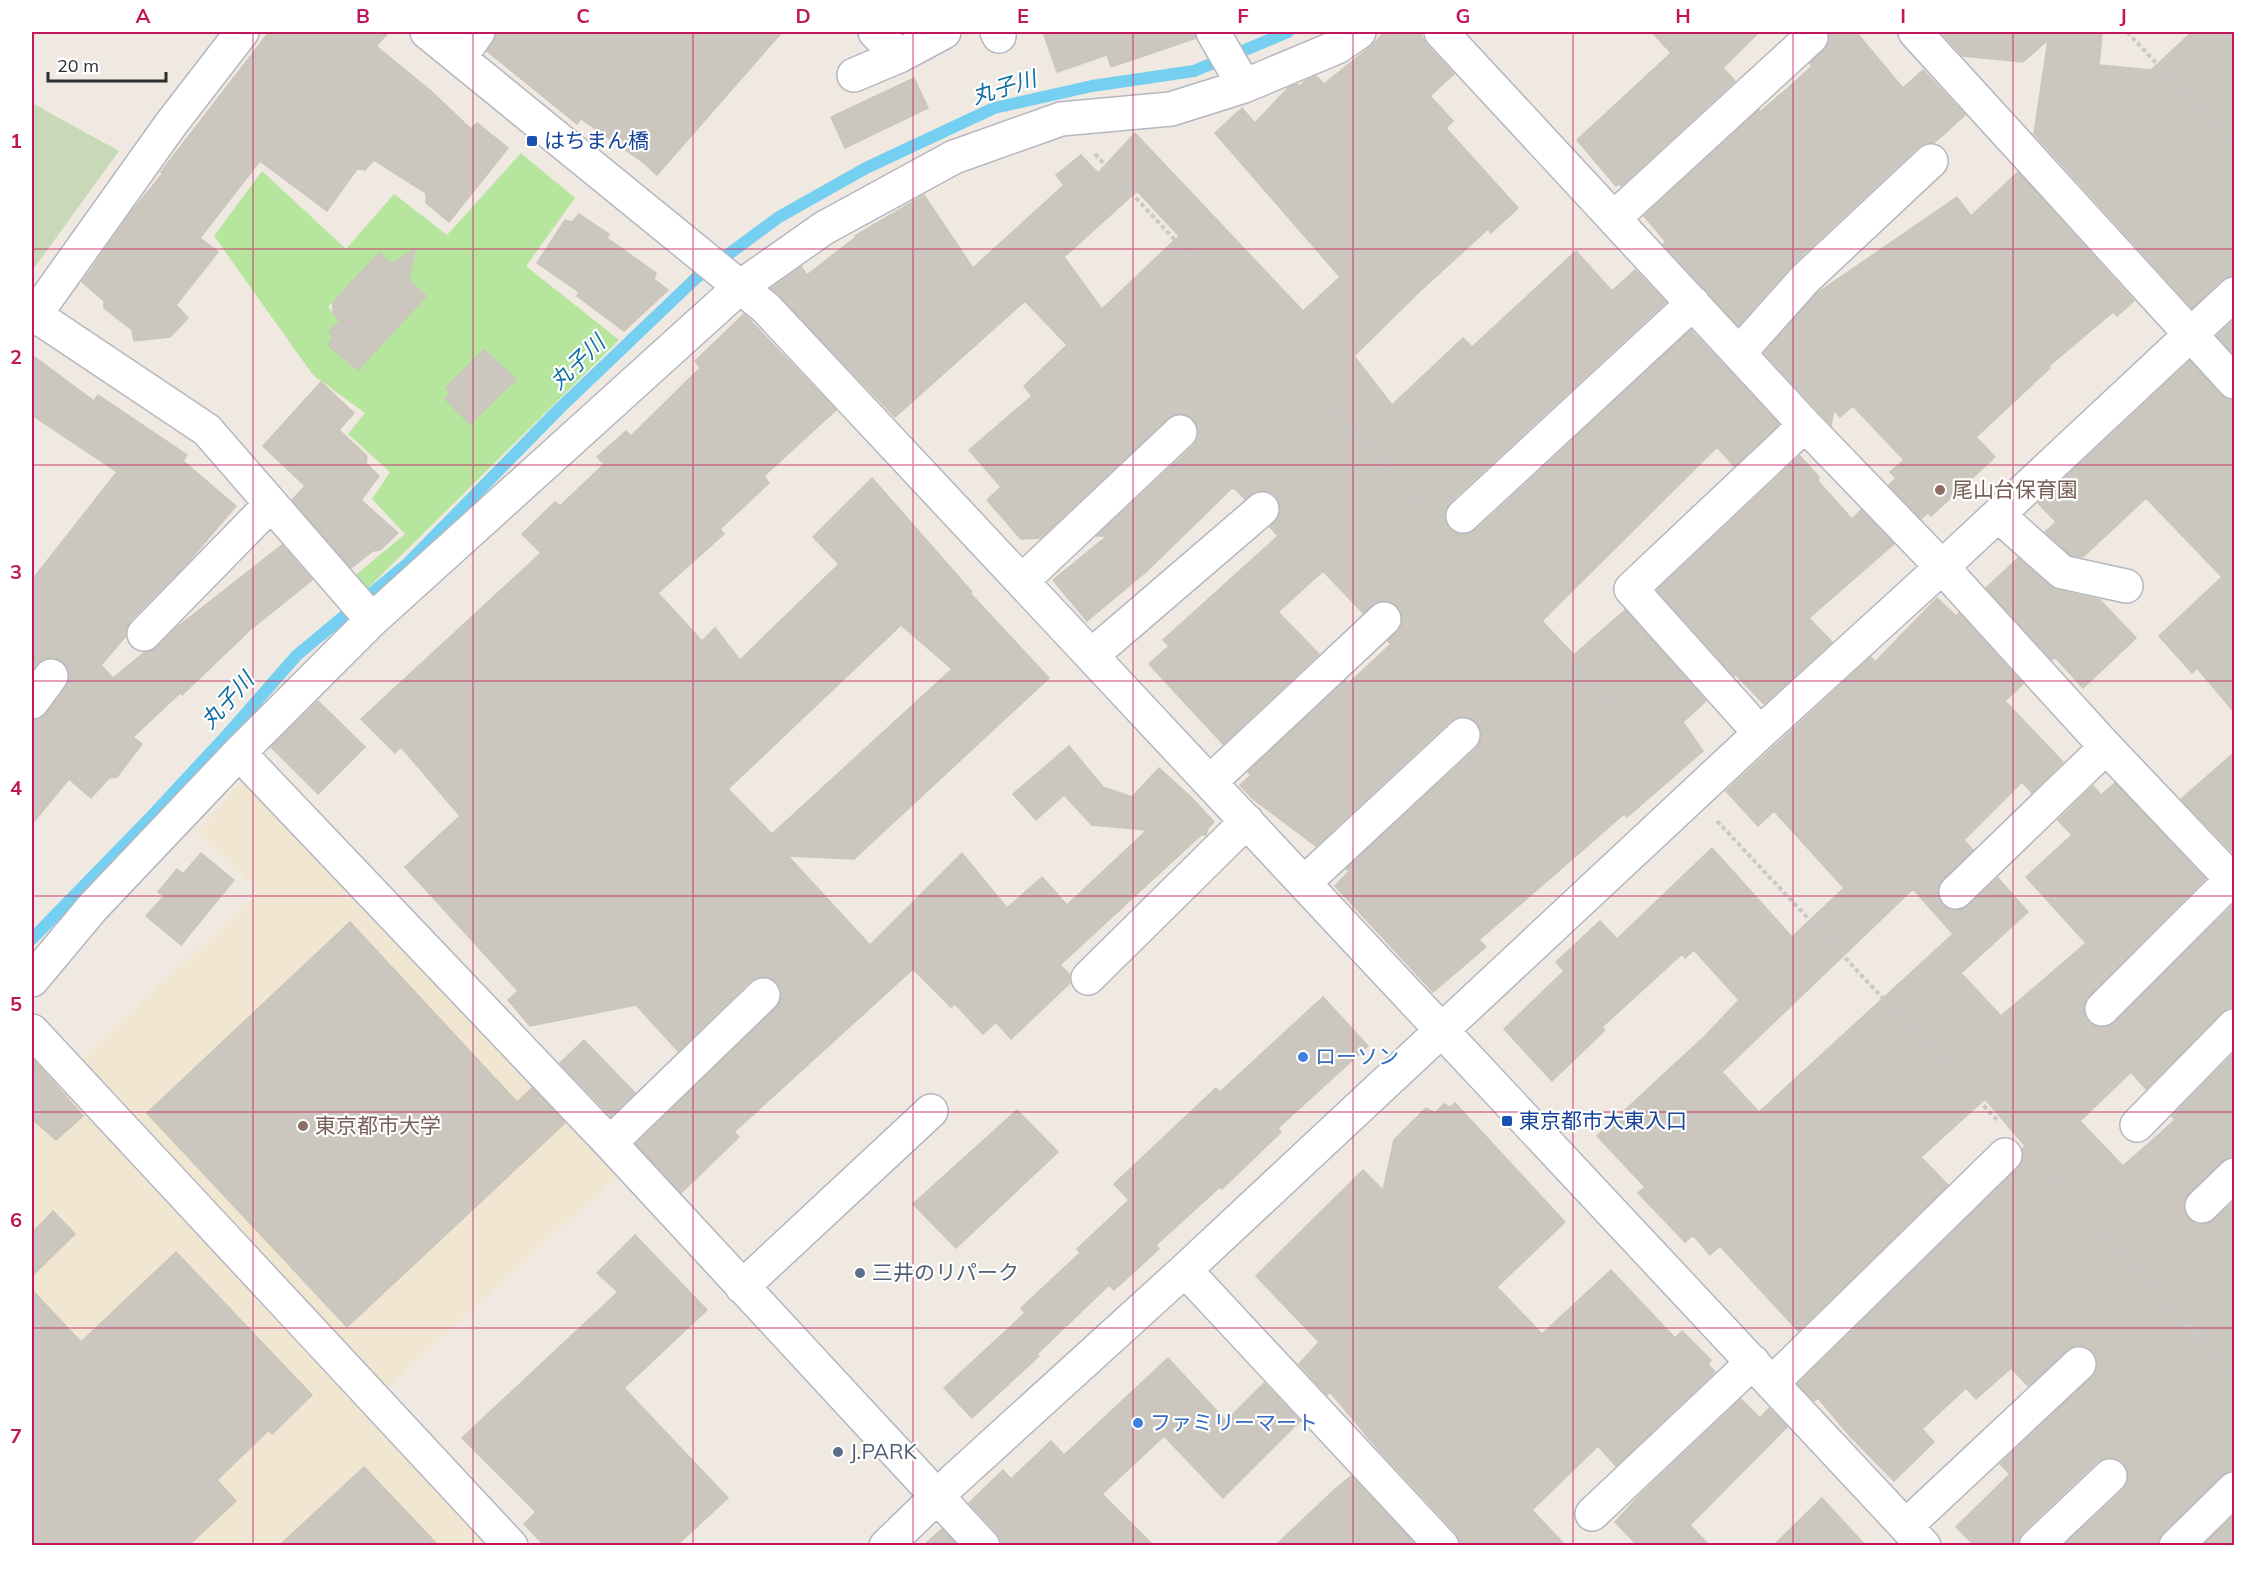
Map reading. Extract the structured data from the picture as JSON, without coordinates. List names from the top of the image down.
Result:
{
  "water": ["丸子川"],
  "places": {
    "transit": ["はちまん橋", "東京都市大東入口"],
    "other": [
      "尾山台保育園",
      "ローソン",
      "東京都市大学",
      "三井のリパーク",
      "ファミリーマート",
      "J.PARK"
    ]
  },
  "scale_bar": "20 m",
  "grid": {
    "columns": [
      "A",
      "B",
      "C",
      "D",
      "E",
      "F",
      "G",
      "H",
      "I",
      "J"
    ],
    "rows": [
      "1",
      "2",
      "3",
      "4",
      "5",
      "6",
      "7"
    ]
  }
}
